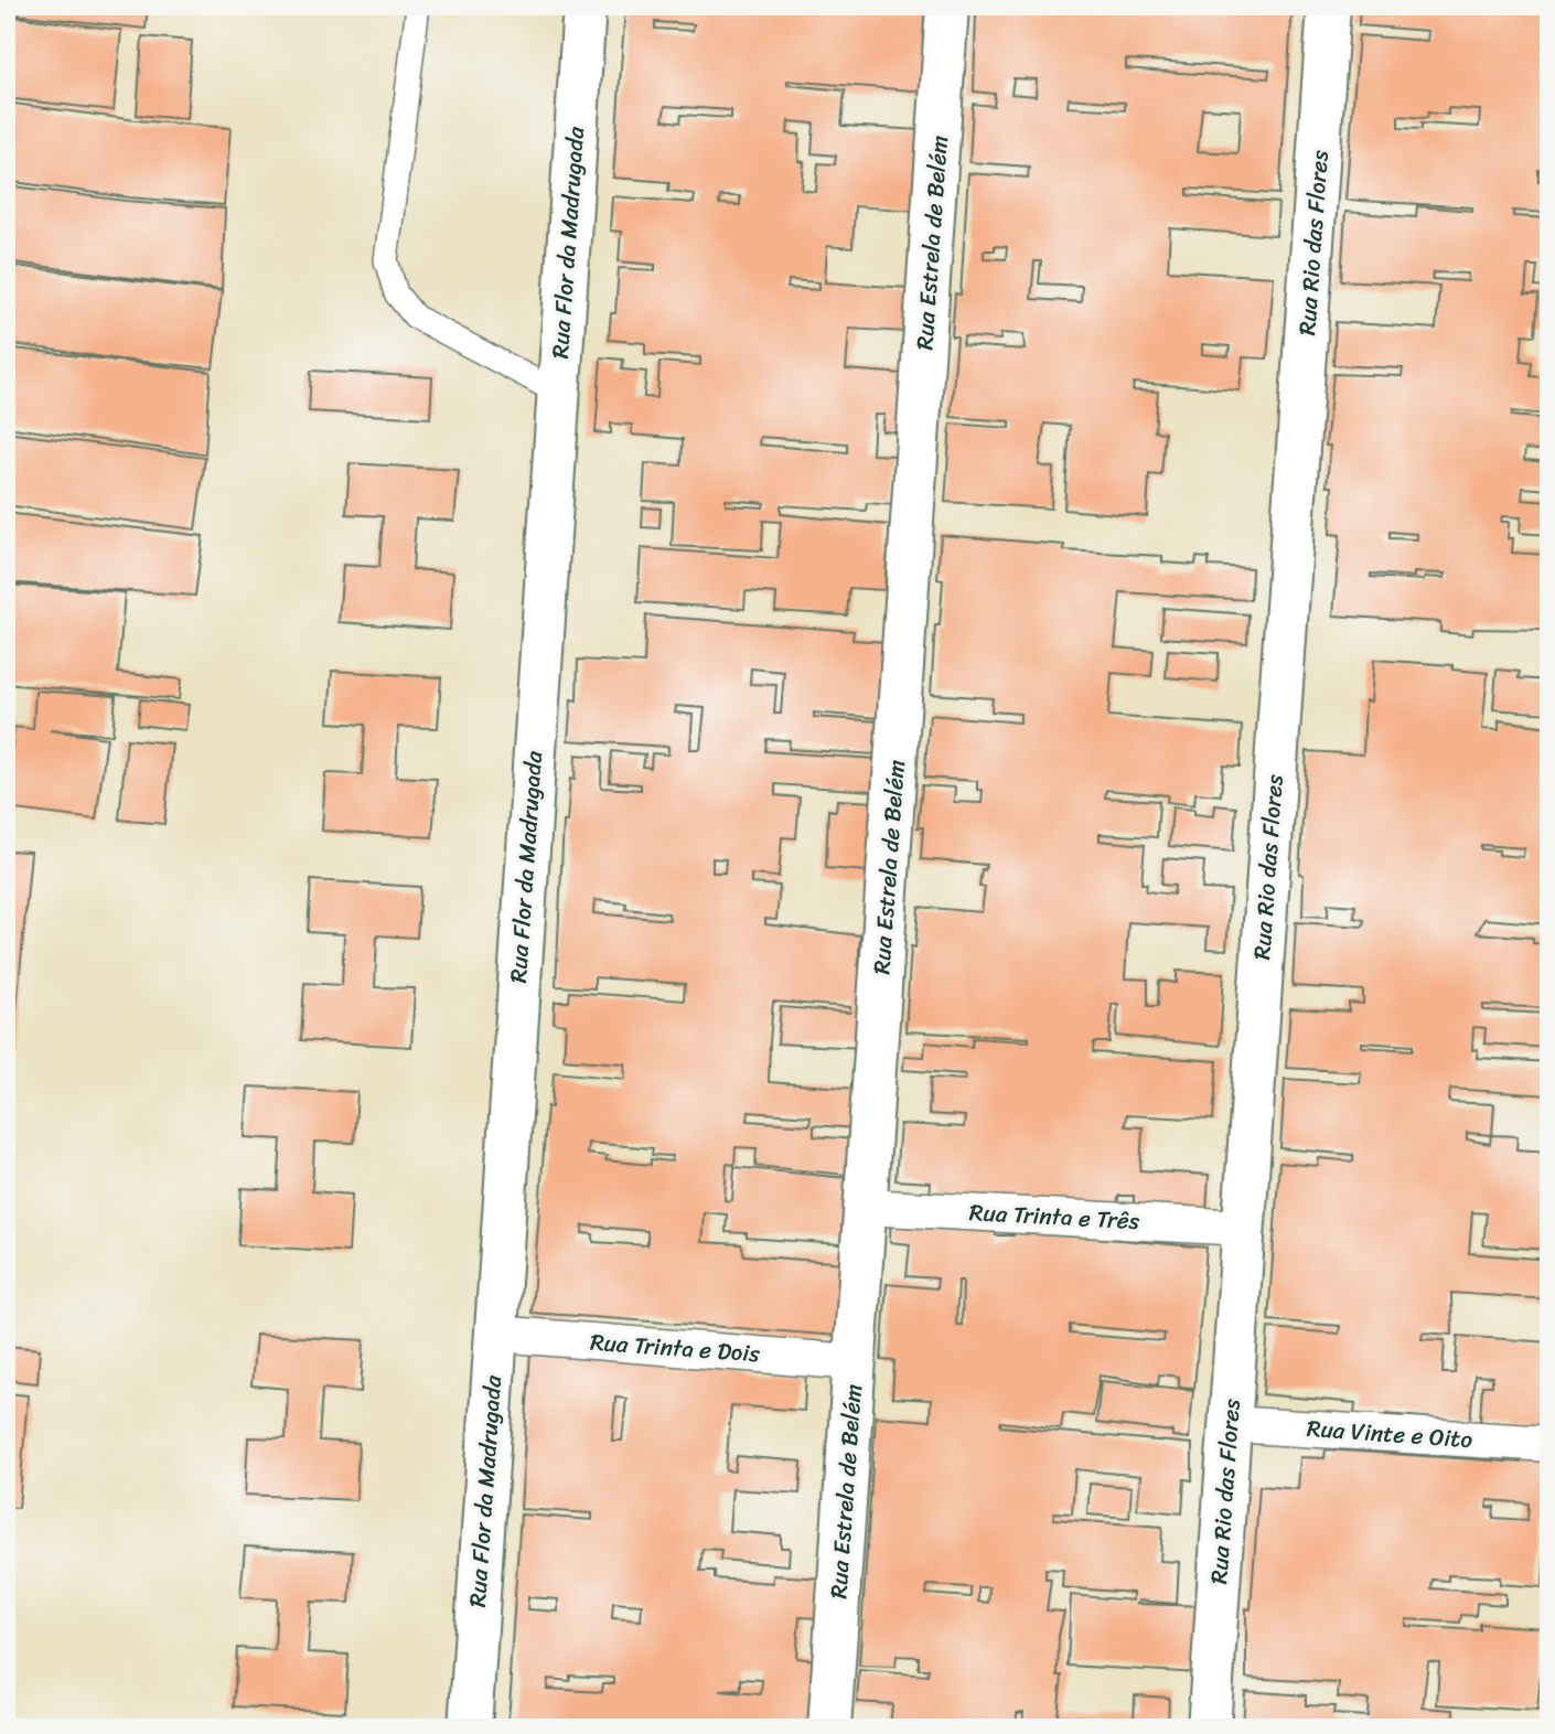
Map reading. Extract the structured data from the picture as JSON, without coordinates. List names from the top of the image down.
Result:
{
  "streets": {
    "street": [
      "Rua Flor da Madrugada",
      "Rua Estrela de Belém",
      "Rua Rio das Flores",
      "Rua Trinta e Três",
      "Rua Trinta e Dois",
      "Rua Vinte e Oito"
    ]
  },
  "crossings": [
    ["Rua Flor da Madrugada", "Rua Trinta e Dois"],
    ["Rua Estrela de Belém", "Rua Trinta e Três"],
    ["Rua Estrela de Belém", "Rua Trinta e Dois"],
    ["Rua Rio das Flores", "Rua Trinta e Três"],
    ["Rua Rio das Flores", "Rua Vinte e Oito"]
  ]
}
